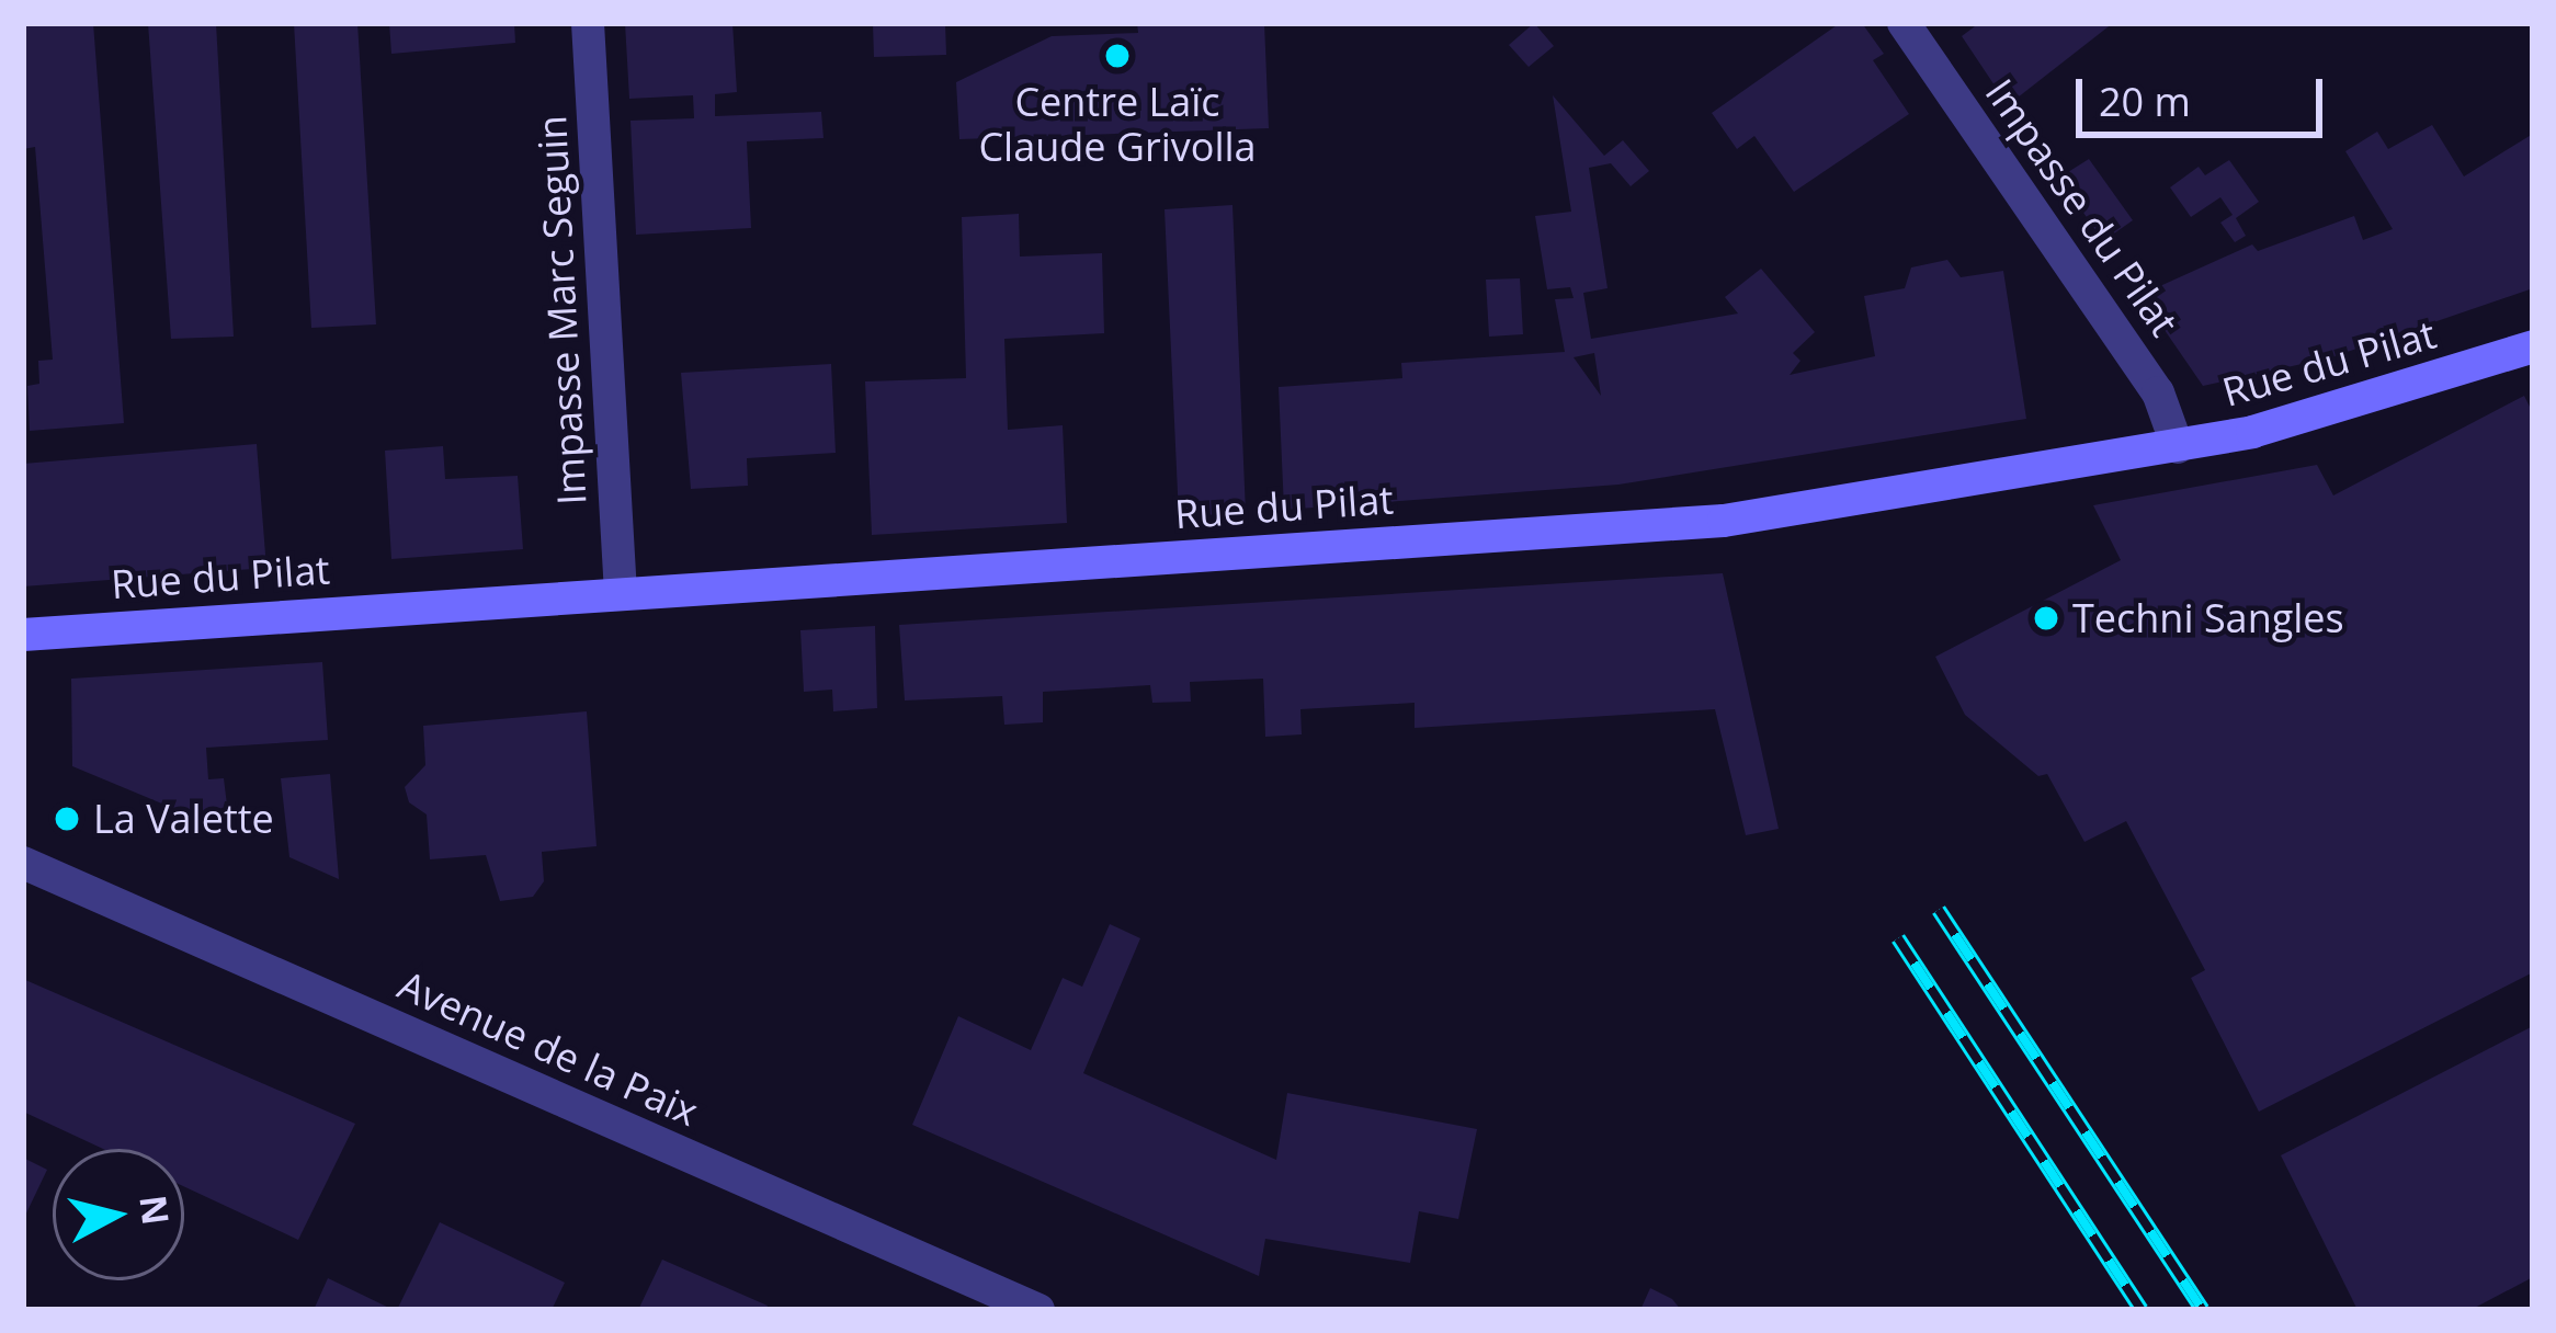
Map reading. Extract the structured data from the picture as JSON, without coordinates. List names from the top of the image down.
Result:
{
  "streets": {
    "street": [
      "Impasse du Pilat",
      "Impasse Marc Seguin",
      "Rue du Pilat",
      "Avenue de la Paix"
    ]
  },
  "crossings": [
    ["Impasse du Pilat", "Rue du Pilat"],
    ["Impasse Marc Seguin", "Rue du Pilat"]
  ],
  "places": ["Centre Laïc Claude Grivolla", "Techni Sangles", "La Valette"],
  "scale_bar": "20 m",
  "north": "right"
}
